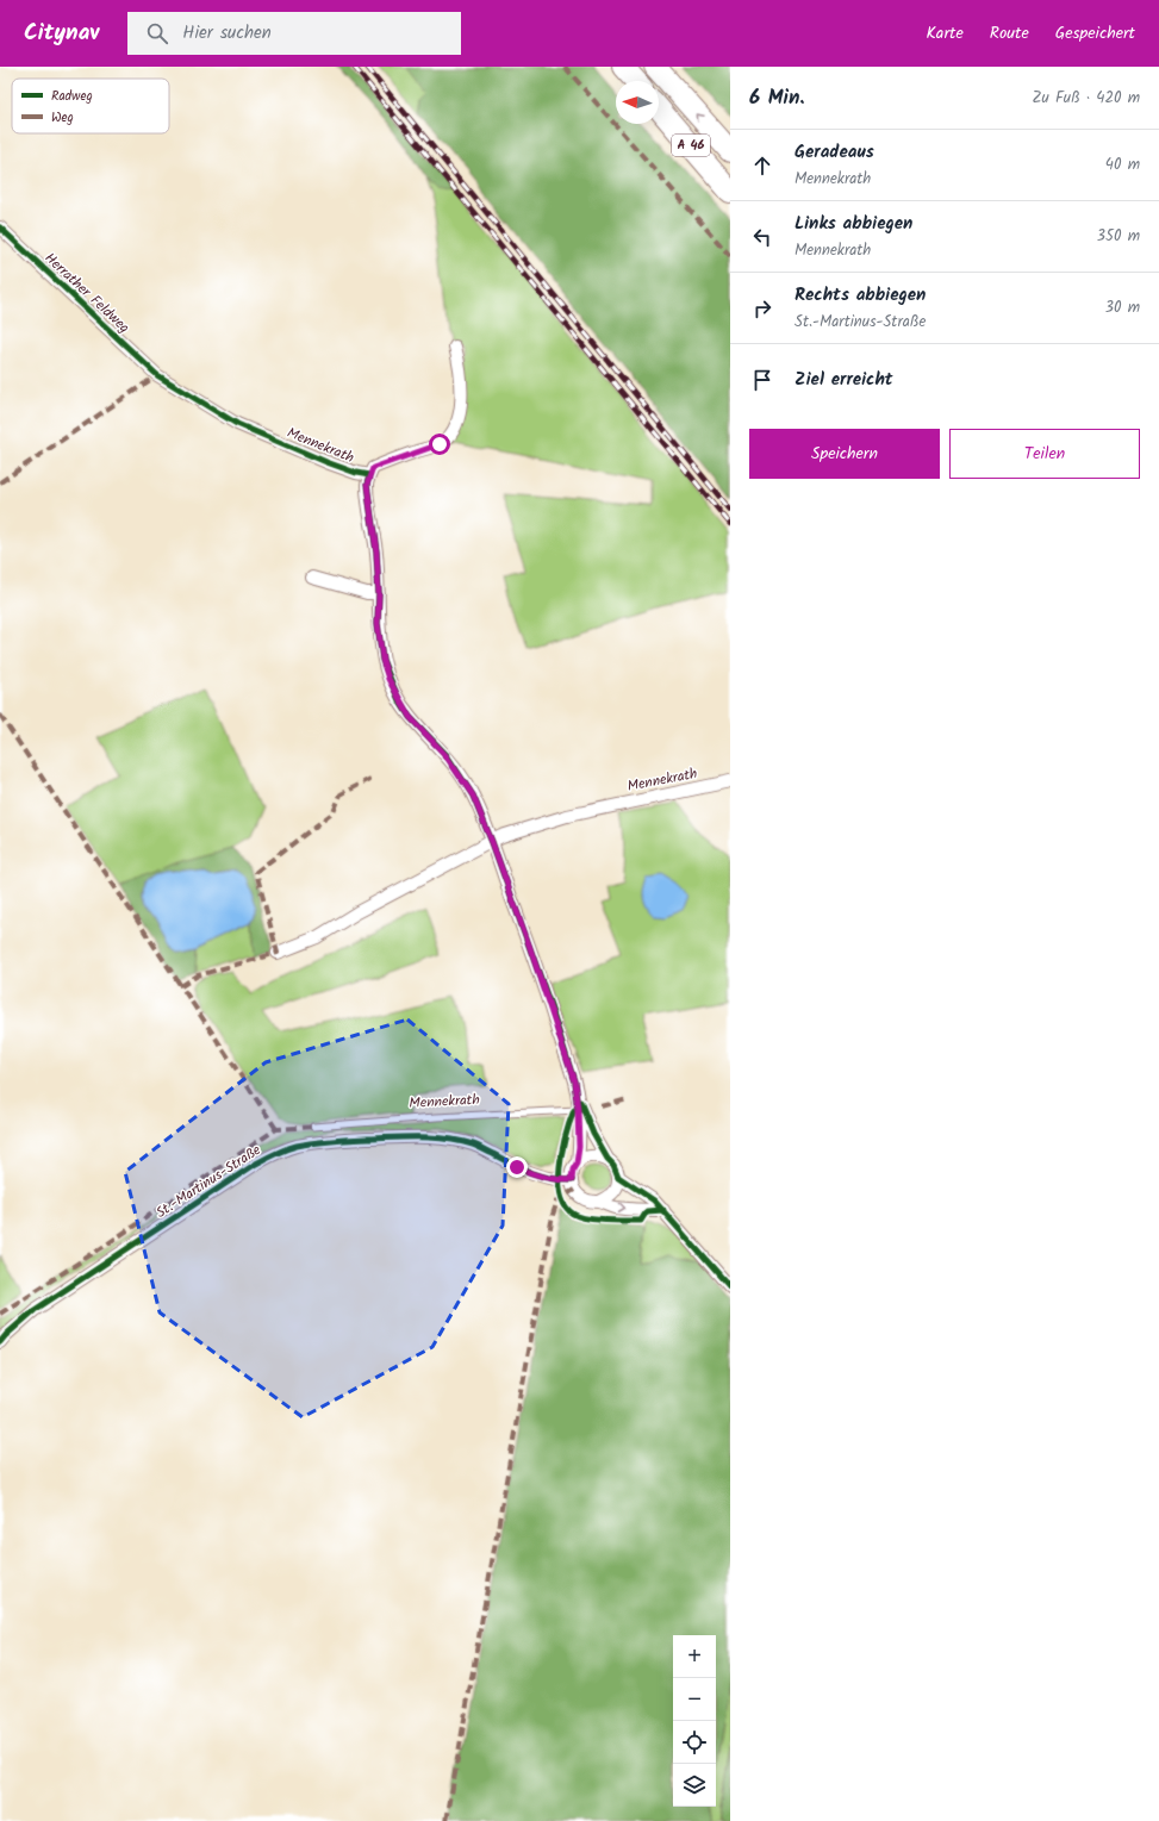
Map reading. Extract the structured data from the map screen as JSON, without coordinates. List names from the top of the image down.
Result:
{
  "streets": {
    "highway": ["A 46"],
    "street": ["Herrather Feldweg", "Mennekrath", "St.-Martinus-Straße"]
  },
  "crossings": [
    ["Herrather Feldweg", "Mennekrath"],
    ["Mennekrath", "St.-Martinus-Straße"]
  ],
  "legend": ["Radweg", "Weg"],
  "north": "left",
  "page": {
    "header": "Citynav",
    "search": "Hier suchen",
    "nav": ["Karte", "Route", "Gespeichert"],
    "heading": ["6 Min.", "Zu Fuß · 420 m"],
    "list": [
      ["Geradeaus", "Mennekrath", "40 m"],
      ["Links abbiegen", "Mennekrath", "350 m"],
      ["Rechts abbiegen", "St.-Martinus-Straße", "30 m"],
      "Ziel erreicht"
    ],
    "buttons": ["Speichern", "Teilen"],
    "map_buttons": ["+", "−"]
  }
}
